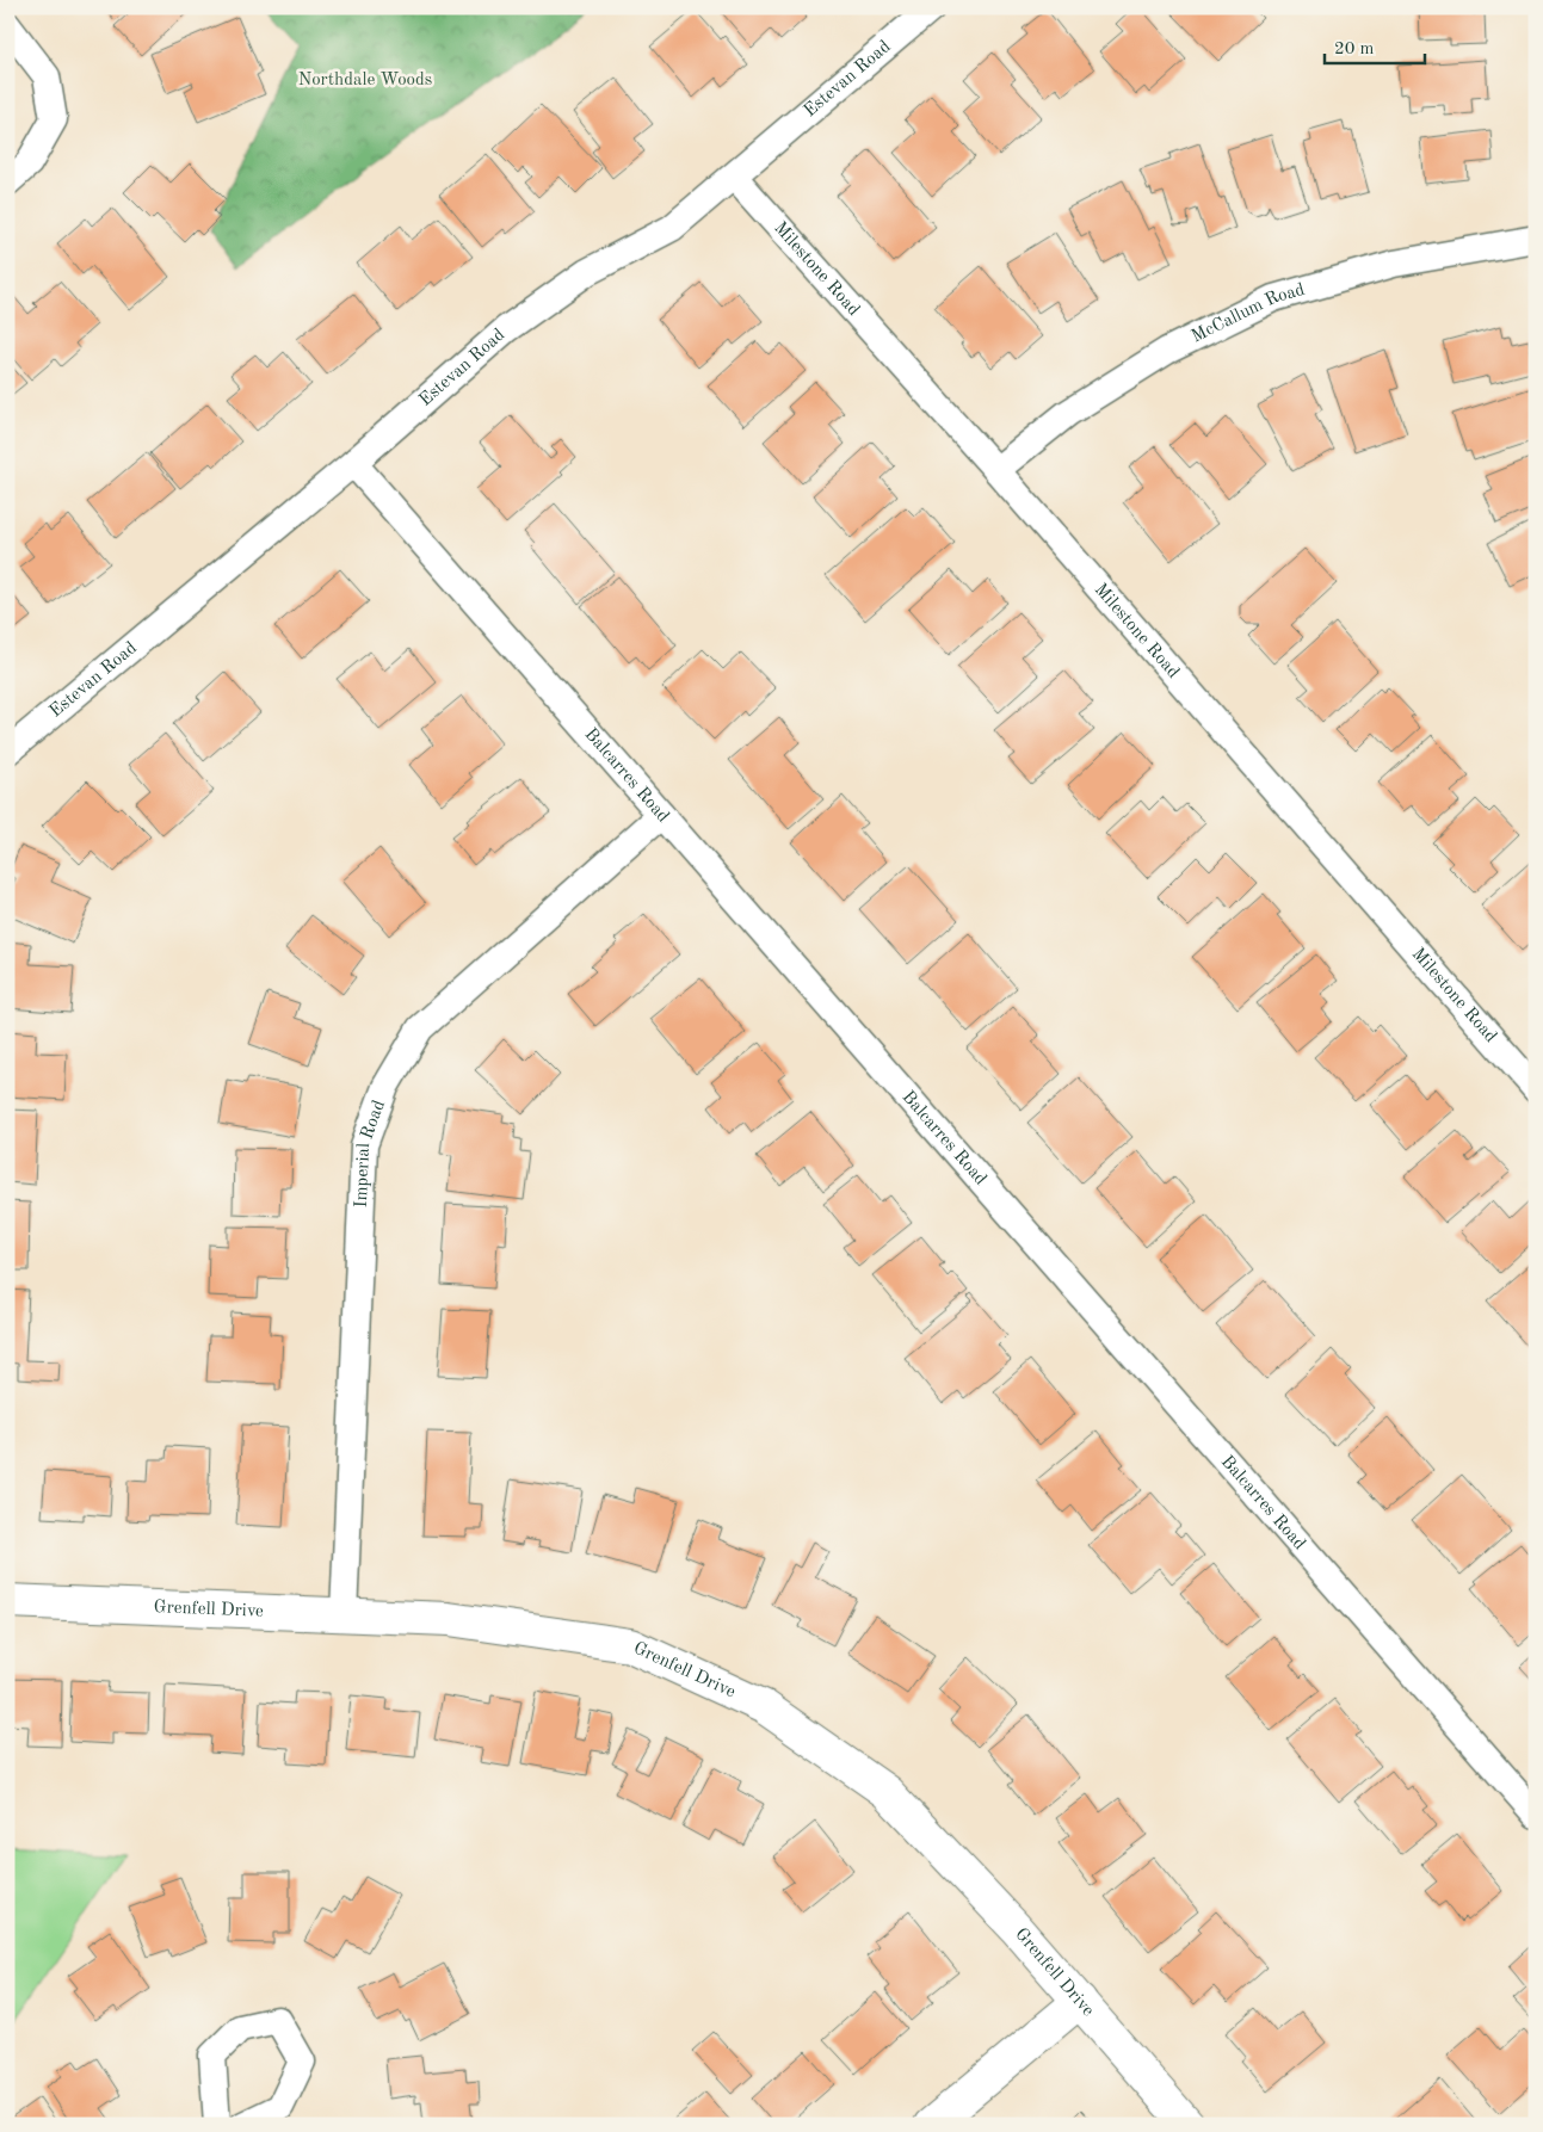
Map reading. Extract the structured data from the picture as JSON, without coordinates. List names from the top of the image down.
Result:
{
  "streets": {
    "street": [
      "Estevan Road",
      "Milestone Road",
      "McCallum Road",
      "Balcarres Road",
      "Imperial Road",
      "Grenfell Drive"
    ]
  },
  "crossings": [
    ["Estevan Road", "Milestone Road"],
    ["Estevan Road", "Balcarres Road"],
    ["Milestone Road", "McCallum Road"],
    ["Balcarres Road", "Imperial Road"],
    ["Imperial Road", "Grenfell Drive"]
  ],
  "parks": ["Northdale Woods"],
  "scale_bar": "20 m"
}
